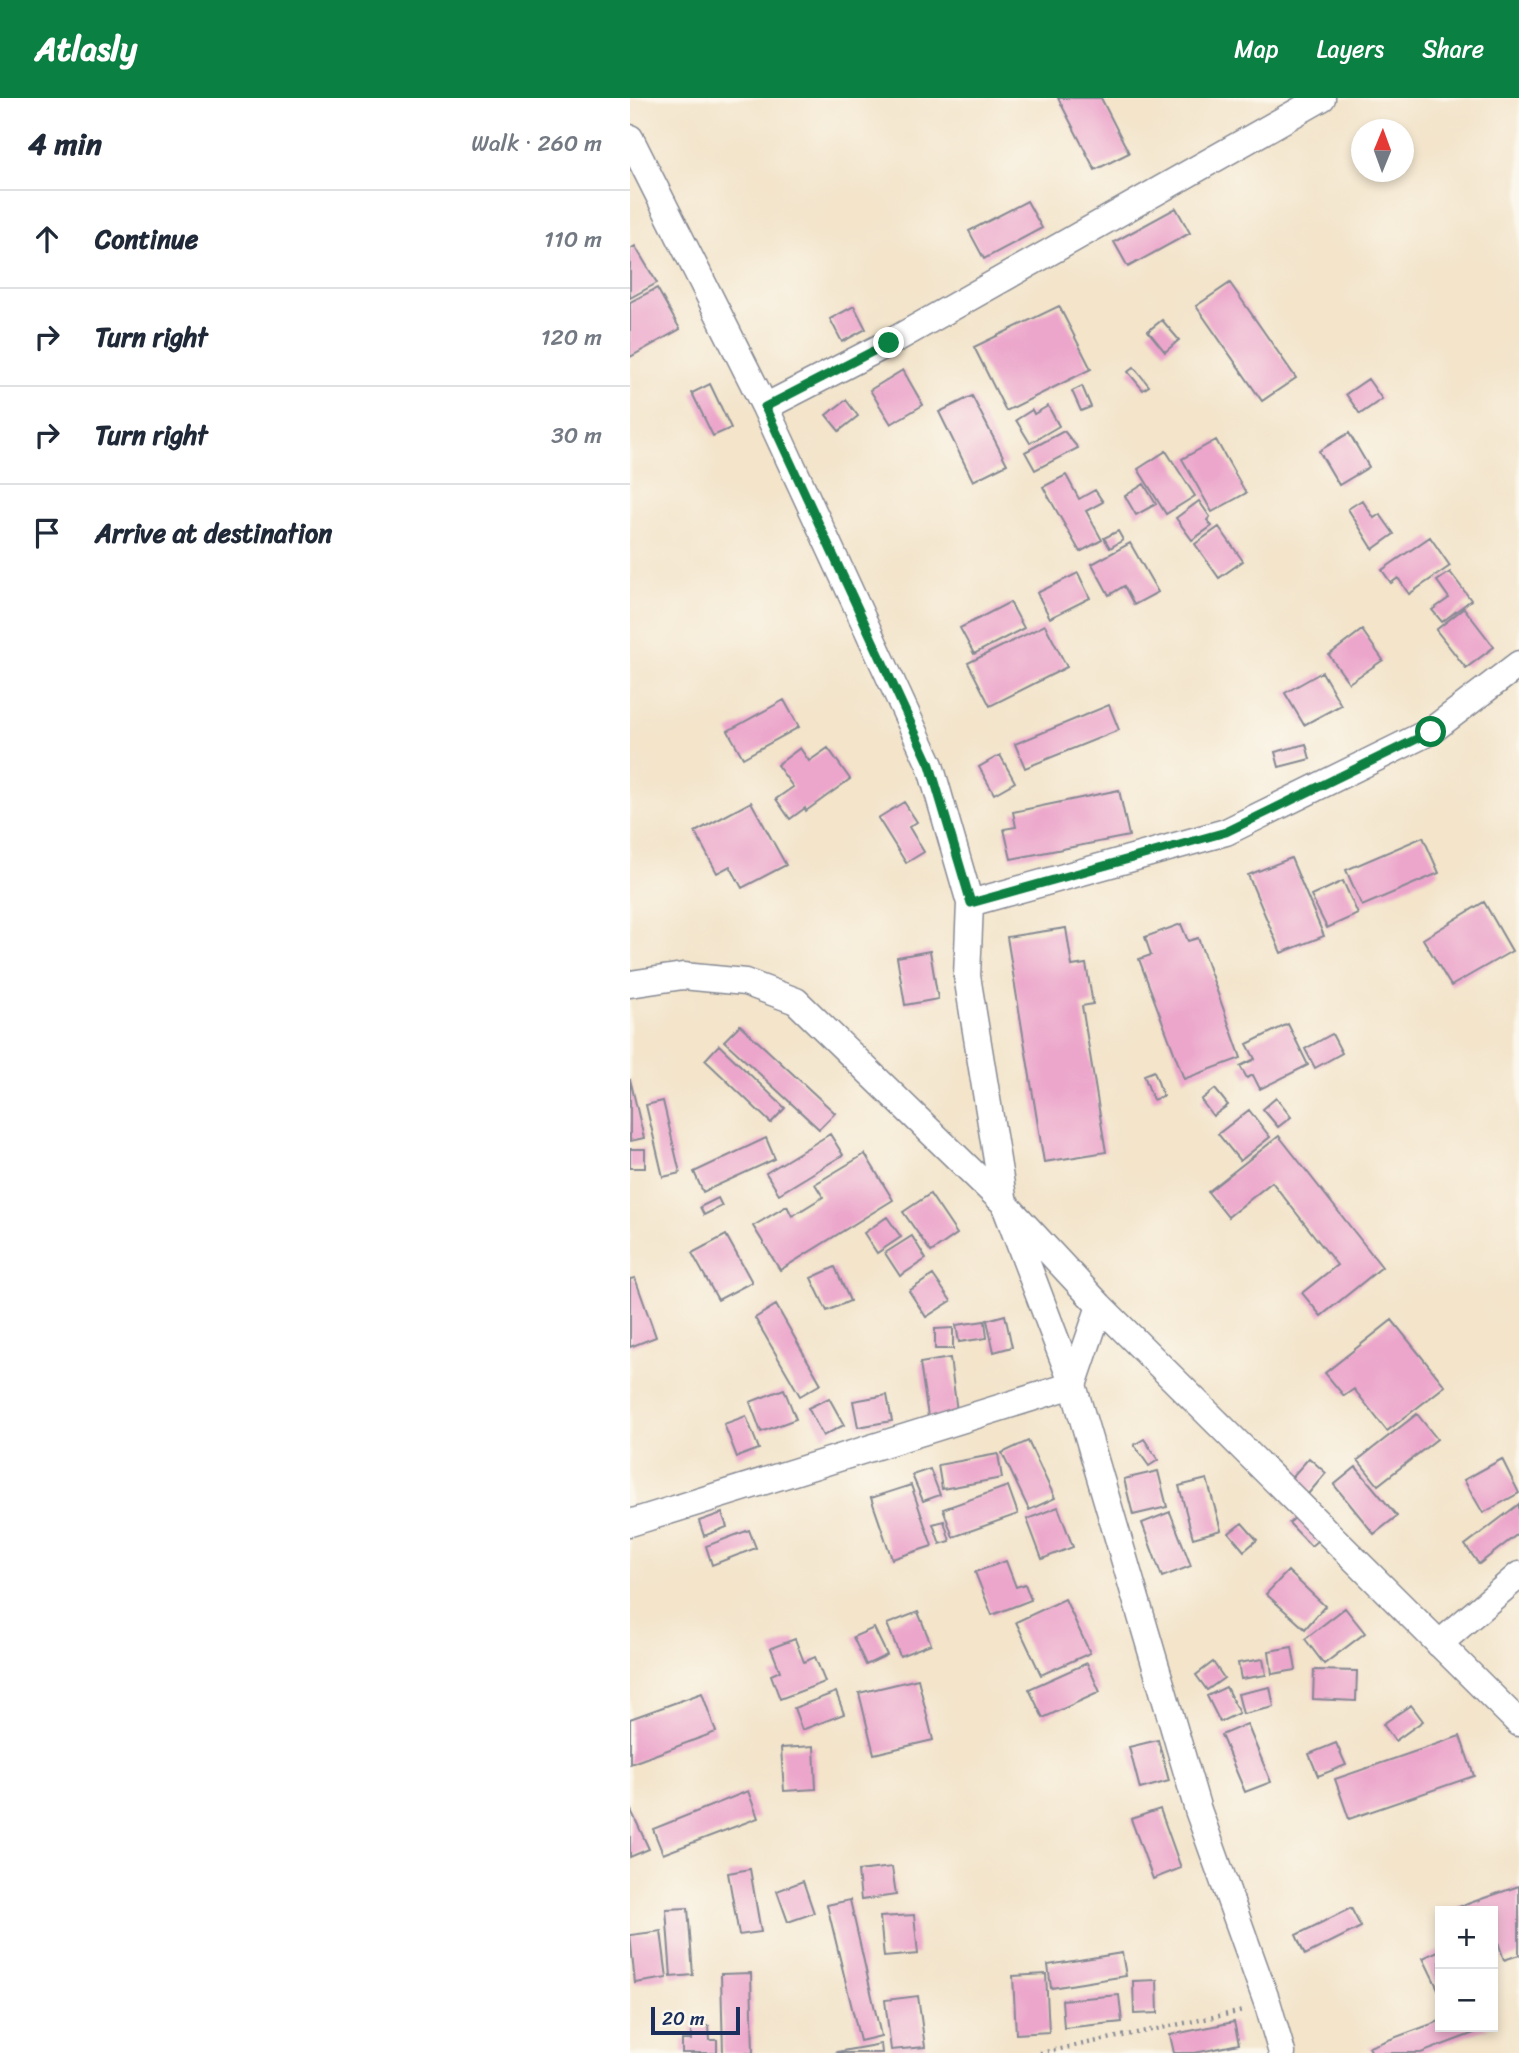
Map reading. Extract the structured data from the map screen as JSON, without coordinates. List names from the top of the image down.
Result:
{
  "scale_bar": "20 m",
  "north": "top",
  "page": {
    "header": "Atlasly",
    "nav": ["Map", "Layers", "Share"],
    "heading": ["4 min", "Walk · 260 m"],
    "list": [
      ["Continue", "110 m"],
      ["Turn right", "120 m"],
      ["Turn right", "30 m"],
      "Arrive at destination"
    ],
    "map_buttons": ["+", "−"],
    "scale": "20 m"
  }
}
